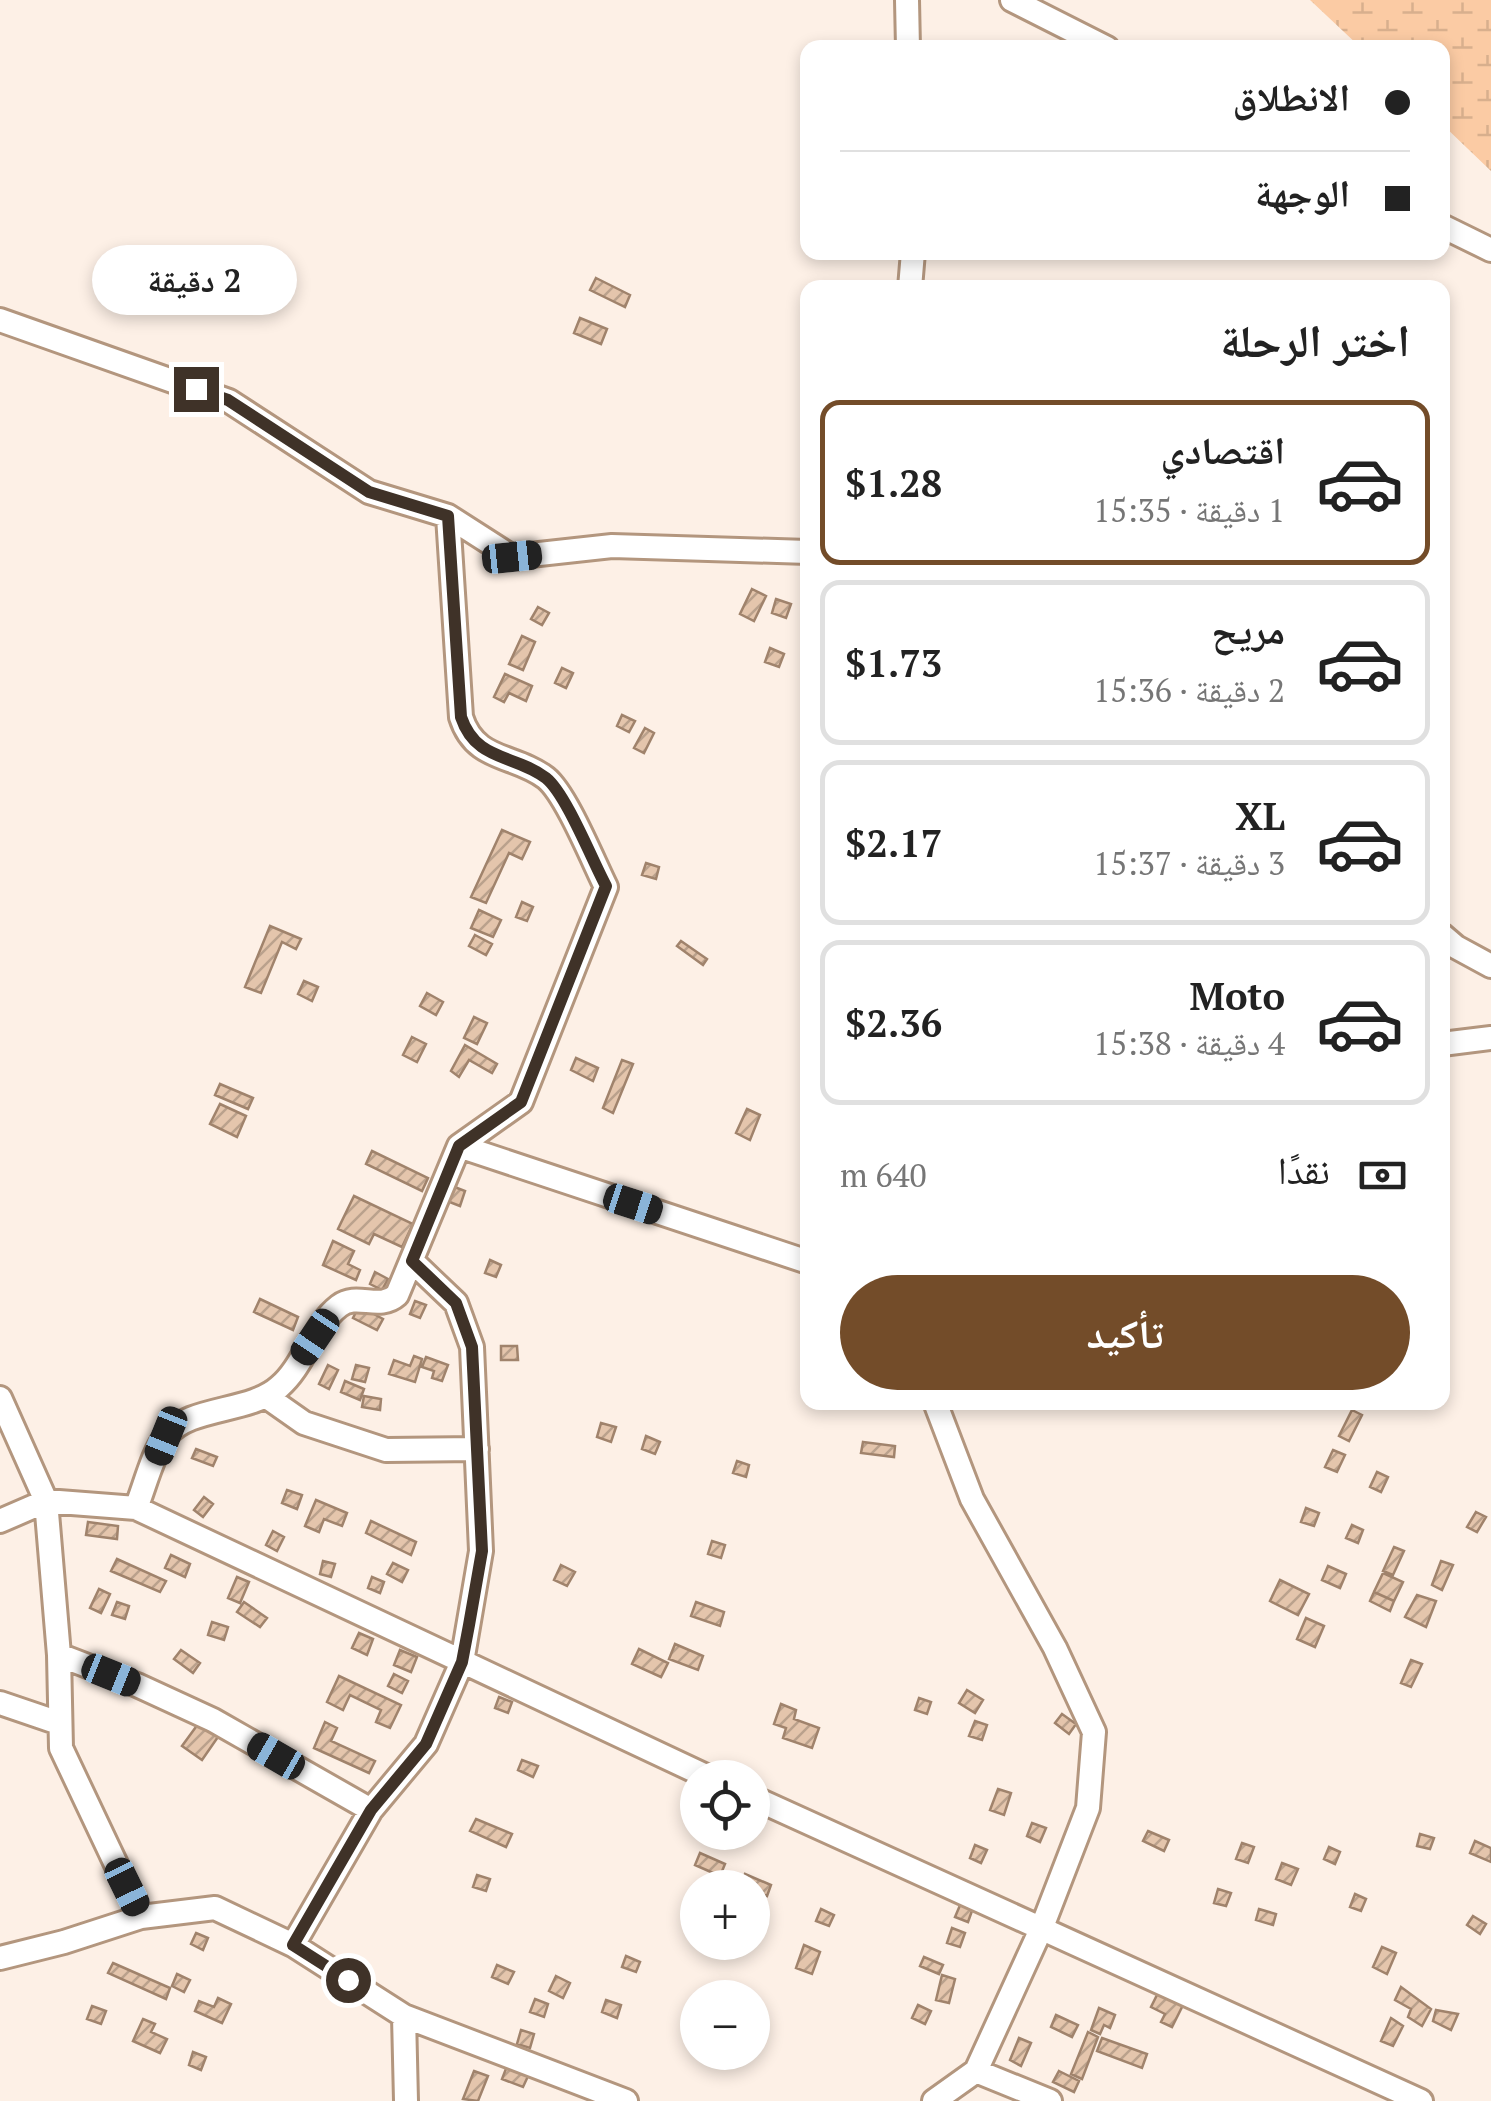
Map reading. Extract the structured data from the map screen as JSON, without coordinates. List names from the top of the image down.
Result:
{
  "page": {
    "banner": ["الانطلاق", "الوجهة"],
    "bubble": "2 دقيقة",
    "heading": "اختر الرحلة",
    "list": [
      {
        "name": "اقتصادي",
        "note": "1 دقيقة · 15:35",
        "value": "$1.28"
      },
      {
        "name": "مريح",
        "note": "2 دقيقة · 15:36",
        "value": "$1.73"
      },
      {
        "name": "XL",
        "note": "3 دقيقة · 15:37",
        "value": "$2.17"
      },
      {
        "name": "Moto",
        "note": "4 دقيقة · 15:38",
        "value": "$2.36"
      }
    ],
    "pay": ["نقدًا", "640 m"],
    "buttons": "تأكيد",
    "map_buttons": ["+", "−"]
  }
}
